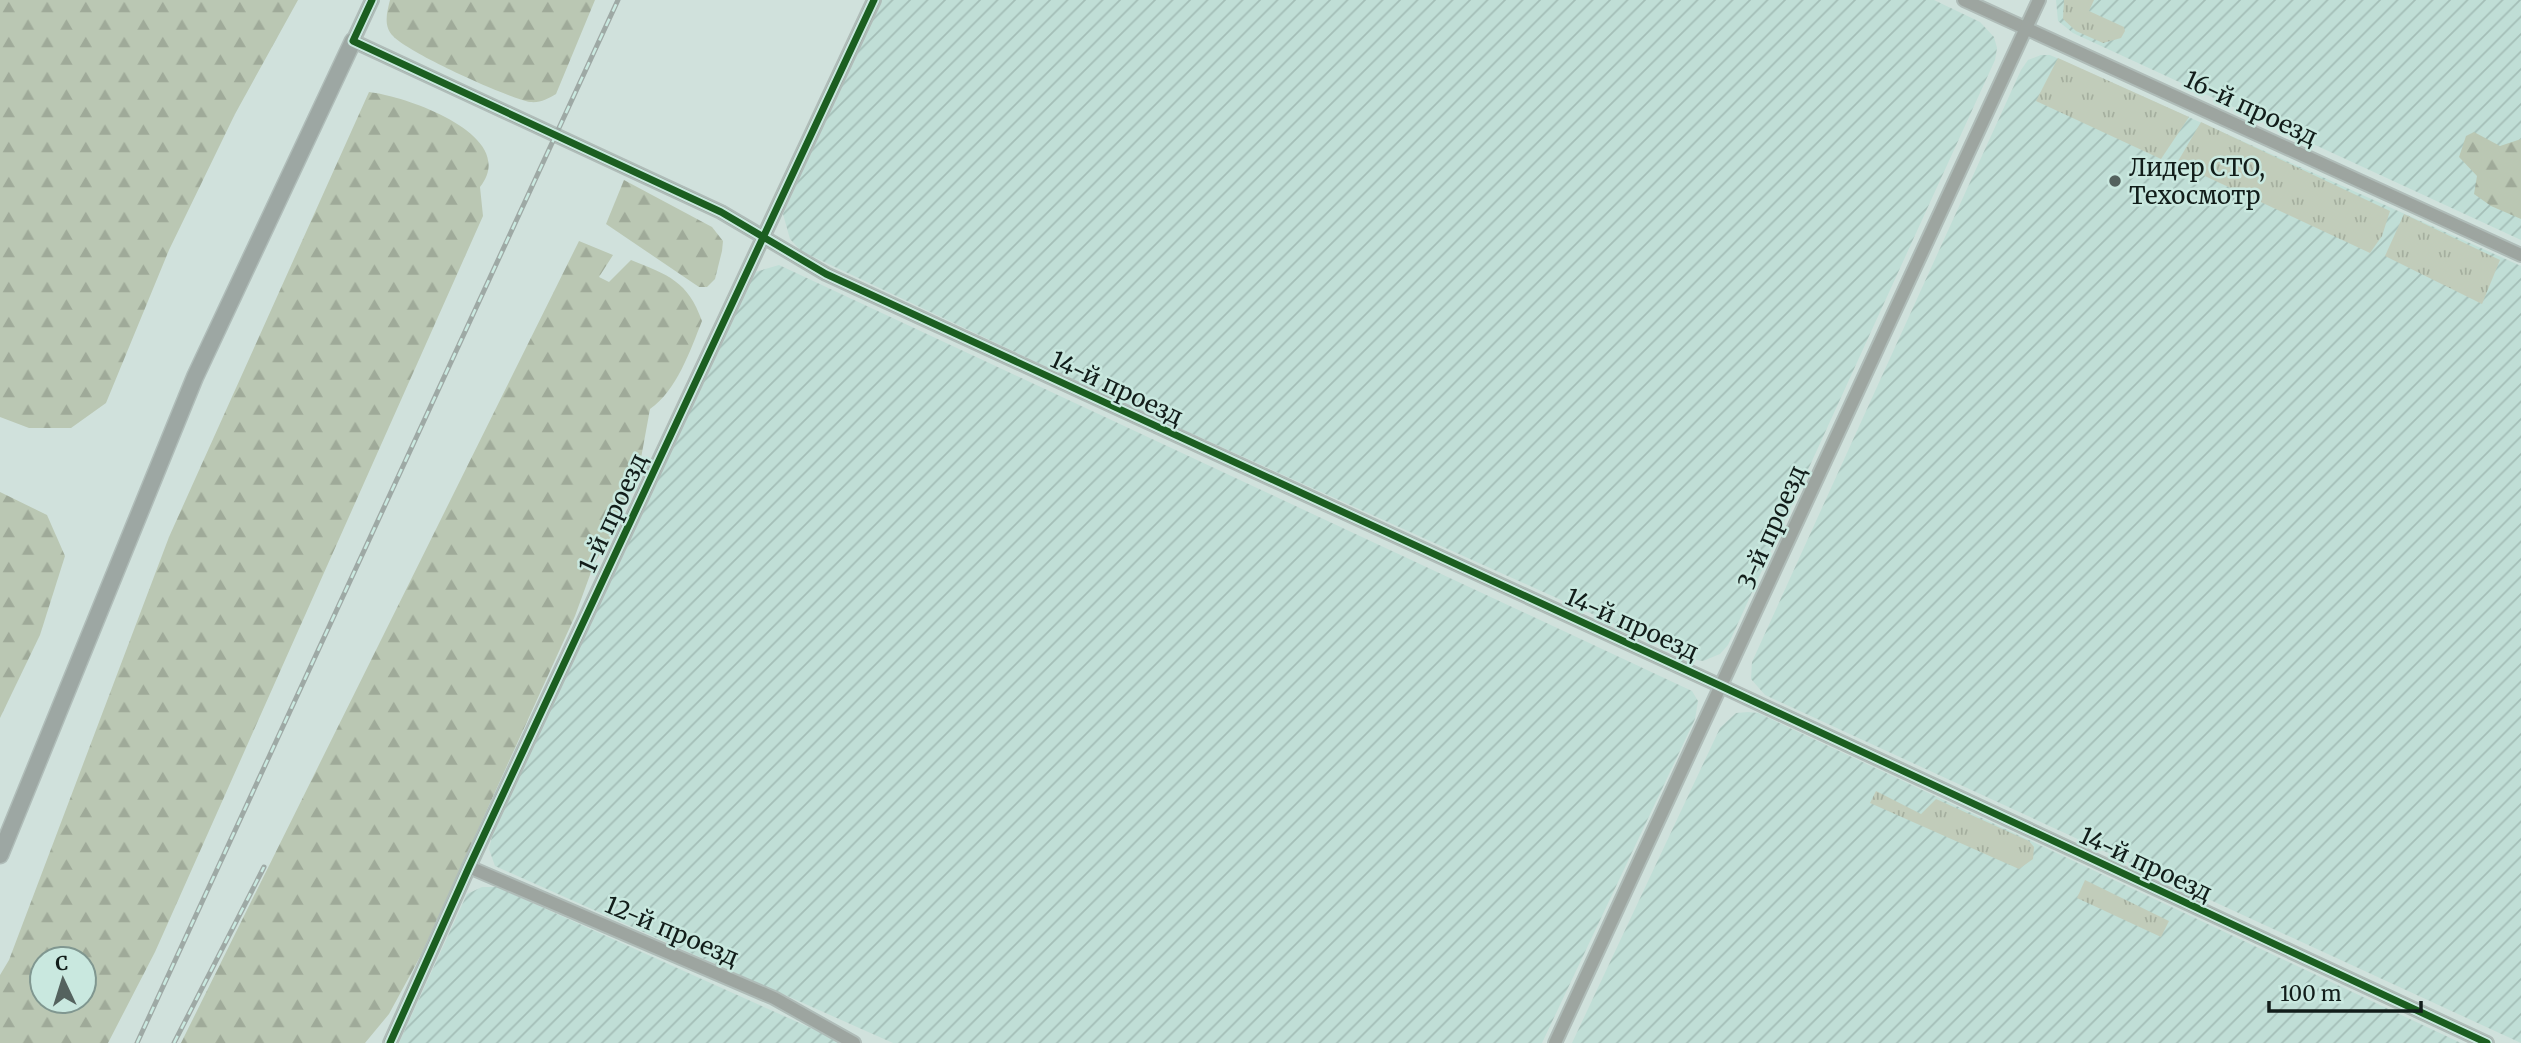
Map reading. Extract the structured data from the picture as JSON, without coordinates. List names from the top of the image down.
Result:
{
  "streets": {
    "street": [
      "16-й проезд",
      "14-й проезд",
      "1-й проезд",
      "3-й проезд",
      "12-й проезд"
    ]
  },
  "crossings": [
    ["16-й проезд", "3-й проезд"],
    ["14-й проезд", "1-й проезд"],
    ["14-й проезд", "3-й проезд"],
    ["1-й проезд", "12-й проезд"]
  ],
  "places": ["Лидер СТО, Техосмотр"],
  "scale_bar": "100 m",
  "north": "top"
}
